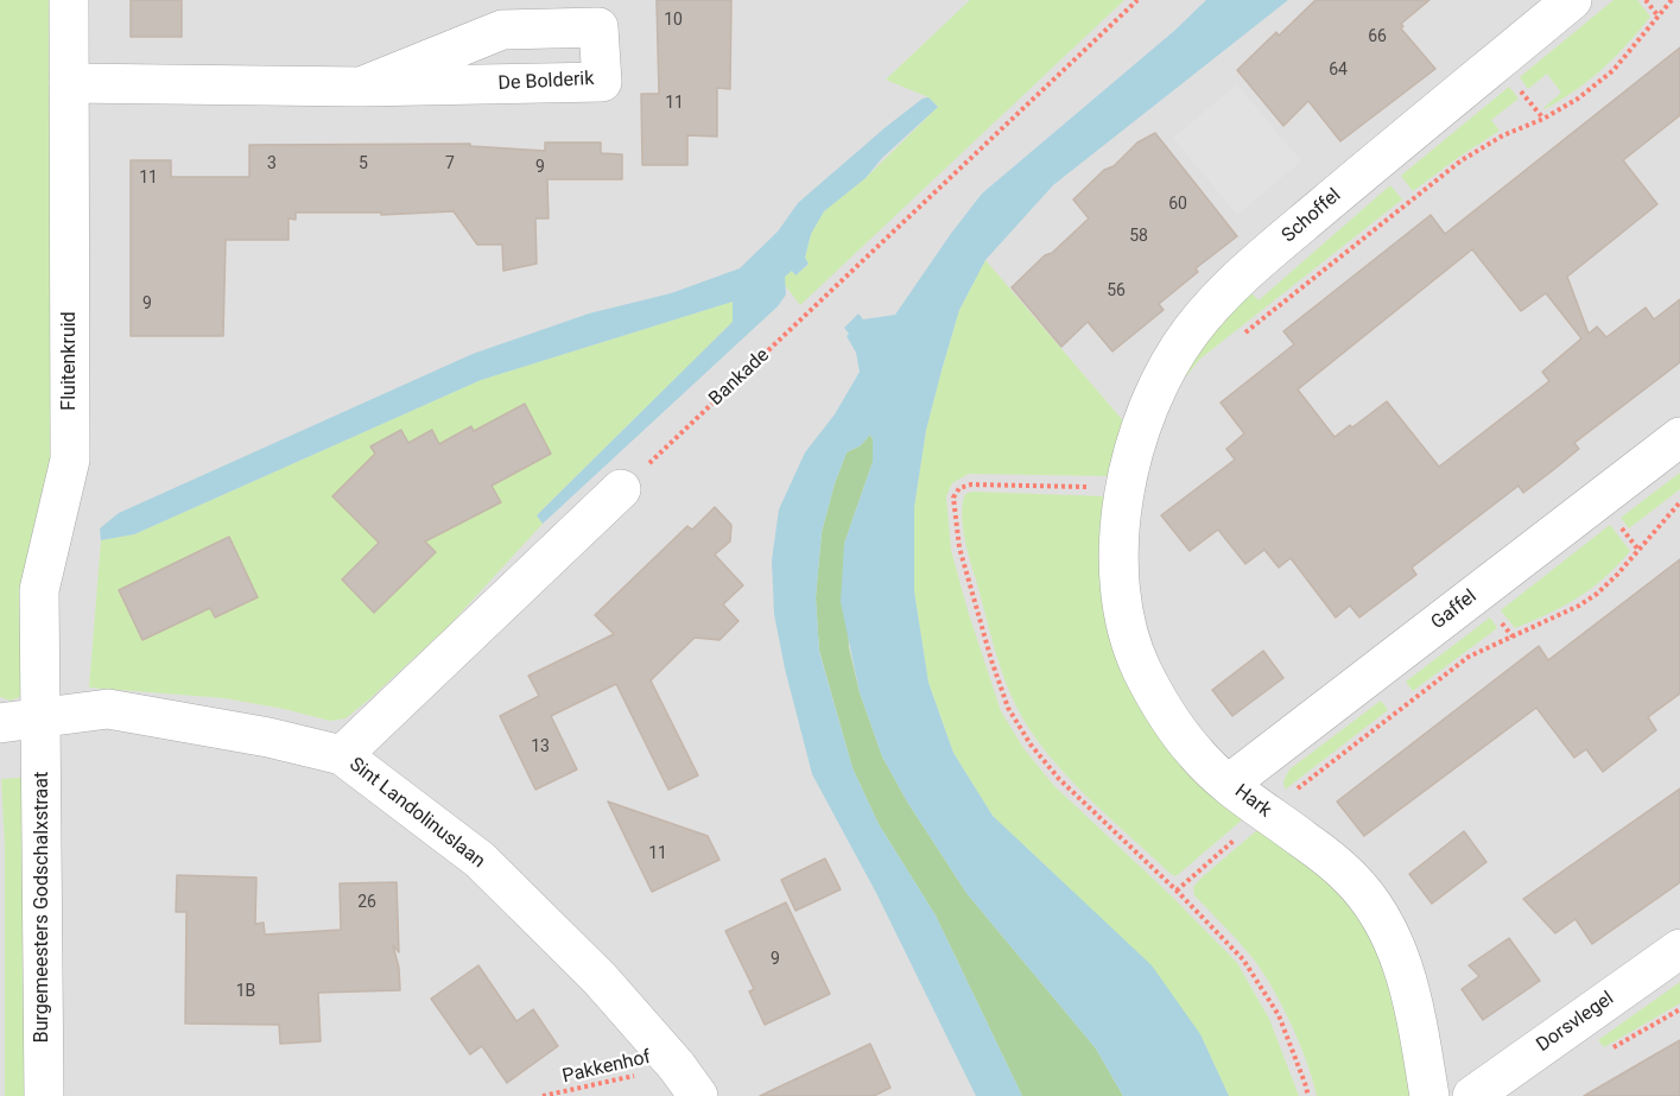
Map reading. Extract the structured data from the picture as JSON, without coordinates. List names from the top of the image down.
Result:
{
  "streets": {
    "street": [
      "De Bolderik",
      "Schoffel",
      "Fluitenkruid",
      "Gaffel",
      "Hark",
      "Sint Landolinuslaan",
      "Burgemeesters Godschalxstraat",
      "Dorsvlegel"
    ],
    "path": ["Bankade", "Pakkenhof"]
  },
  "crossings": [
    ["De Bolderik", "Fluitenkruid"],
    ["Schoffel", "Hark"],
    ["Fluitenkruid", "Sint Landolinuslaan"],
    ["Fluitenkruid", "Burgemeesters Godschalxstraat"],
    ["Gaffel", "Hark"],
    ["Sint Landolinuslaan", "Burgemeesters Godschalxstraat"],
    ["Sint Landolinuslaan", "Pakkenhof"]
  ],
  "house_numbers": [
    "10",
    "66",
    "64",
    "11",
    "3",
    "5",
    "7",
    "9",
    "11",
    "60",
    "58",
    "56",
    "9",
    "13",
    "11",
    "26",
    "9",
    "1B"
  ]
}
